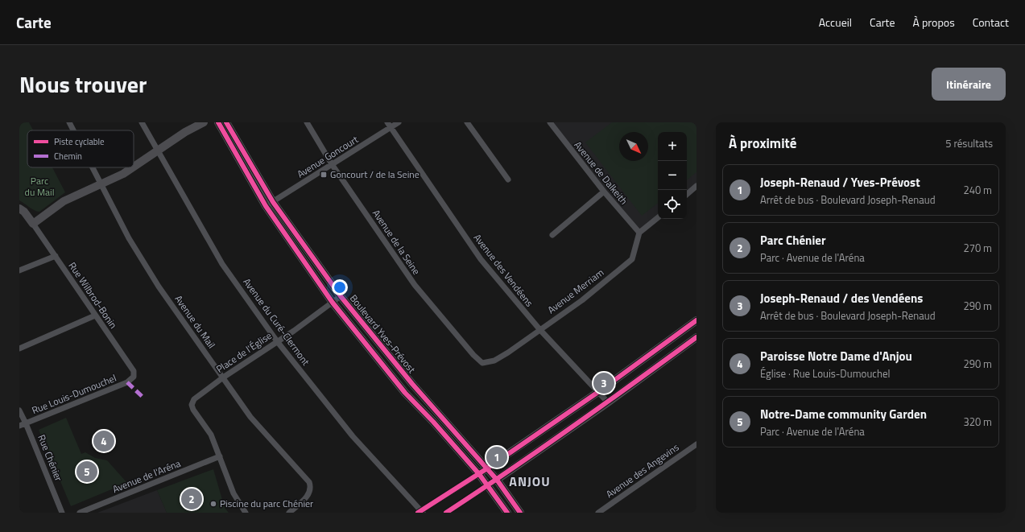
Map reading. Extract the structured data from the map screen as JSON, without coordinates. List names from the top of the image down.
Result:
{
  "streets": {
    "street": [
      "Avenue Goncourt",
      "Avenue de Dalkeith",
      "Avenue de la Seine",
      "Avenue des Vendéens",
      "Avenue Merriam",
      "Rue Wilbrod-Bonin",
      "Avenue du Mail",
      "Avenue du Curé-Clermont",
      "Boulevard Yves-Prévost",
      "Place de l'Église",
      "Rue Louis-Dumouchel",
      "Rue Chénier",
      "Avenue des Angevins",
      "Avenue de l'Aréna"
    ]
  },
  "crossings": [
    ["Avenue Goncourt", "Avenue de la Seine"],
    ["Avenue Goncourt", "Avenue des Vendéens"],
    ["Avenue Goncourt", "Boulevard Yves-Prévost"],
    ["Avenue de Dalkeith", "Avenue Merriam"],
    ["Avenue de la Seine", "Avenue Merriam"],
    ["Avenue des Vendéens", "Avenue Merriam"],
    ["Rue Wilbrod-Bonin", "Rue Louis-Dumouchel"],
    ["Avenue du Mail", "Place de l'Église"],
    ["Avenue du Curé-Clermont", "Place de l'Église"],
    ["Boulevard Yves-Prévost", "Place de l'Église"],
    ["Place de l'Église", "Avenue de l'Aréna"],
    ["Rue Louis-Dumouchel", "Rue Chénier"]
  ],
  "districts": ["ANJOU"],
  "parks": ["Parc du Mail"],
  "places": {
    "transit": ["Goncourt / de la Seine"],
    "other": ["Piscine du parc Chénier"]
  },
  "legend": ["Piste cyclable", "Chemin"],
  "north": "bottom right",
  "page": {
    "header": "Carte",
    "nav": [
      "Accueil",
      "Carte",
      "À propos",
      "Contact"
    ],
    "title": "Nous trouver",
    "buttons": "Itinéraire",
    "heading": ["À proximité", "5 résultats"],
    "map_buttons": ["+", "−"],
    "list": [
      {
        "mark": "1",
        "name": "Joseph-Renaud / Yves-Prévost",
        "note": "Arrêt de bus · Boulevard Joseph-Renaud",
        "value": "240 m"
      },
      {
        "mark": "2",
        "name": "Parc Chénier",
        "note": "Parc · Avenue de l'Aréna",
        "value": "270 m"
      },
      {
        "mark": "3",
        "name": "Joseph-Renaud / des Vendéens",
        "note": "Arrêt de bus · Boulevard Joseph-Renaud",
        "value": "290 m"
      },
      {
        "mark": "4",
        "name": "Paroisse Notre Dame d'Anjou",
        "note": "Église · Rue Louis-Dumouchel",
        "value": "290 m"
      },
      {
        "mark": "5",
        "name": "Notre-Dame community Garden",
        "note": "Parc · Avenue de l'Aréna",
        "value": "320 m"
      }
    ],
    "pins": [
      "3",
      "4",
      "1",
      "5",
      "2"
    ]
  }
}
